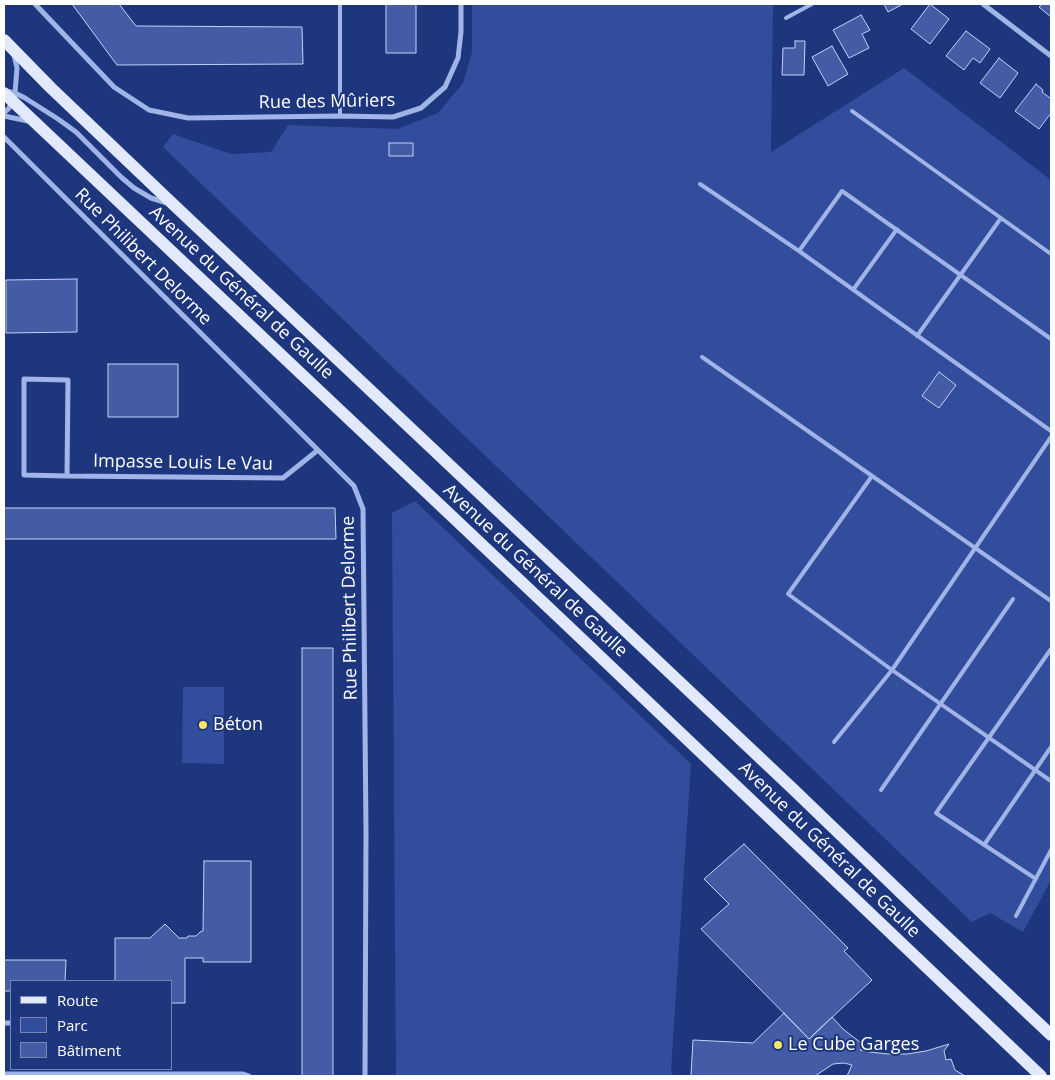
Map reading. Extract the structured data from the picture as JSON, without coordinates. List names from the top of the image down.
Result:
{
  "streets": {
    "main road": ["Avenue du Général de Gaulle"],
    "street": ["Rue des Mûriers", "Rue Philibert Delorme", "Impasse Louis Le Vau"]
  },
  "crossings": [
    ["Rue Philibert Delorme", "Impasse Louis Le Vau"]
  ],
  "places": ["Béton", "Le Cube Garges"],
  "legend": ["Route", "Parc", "Bâtiment"]
}
